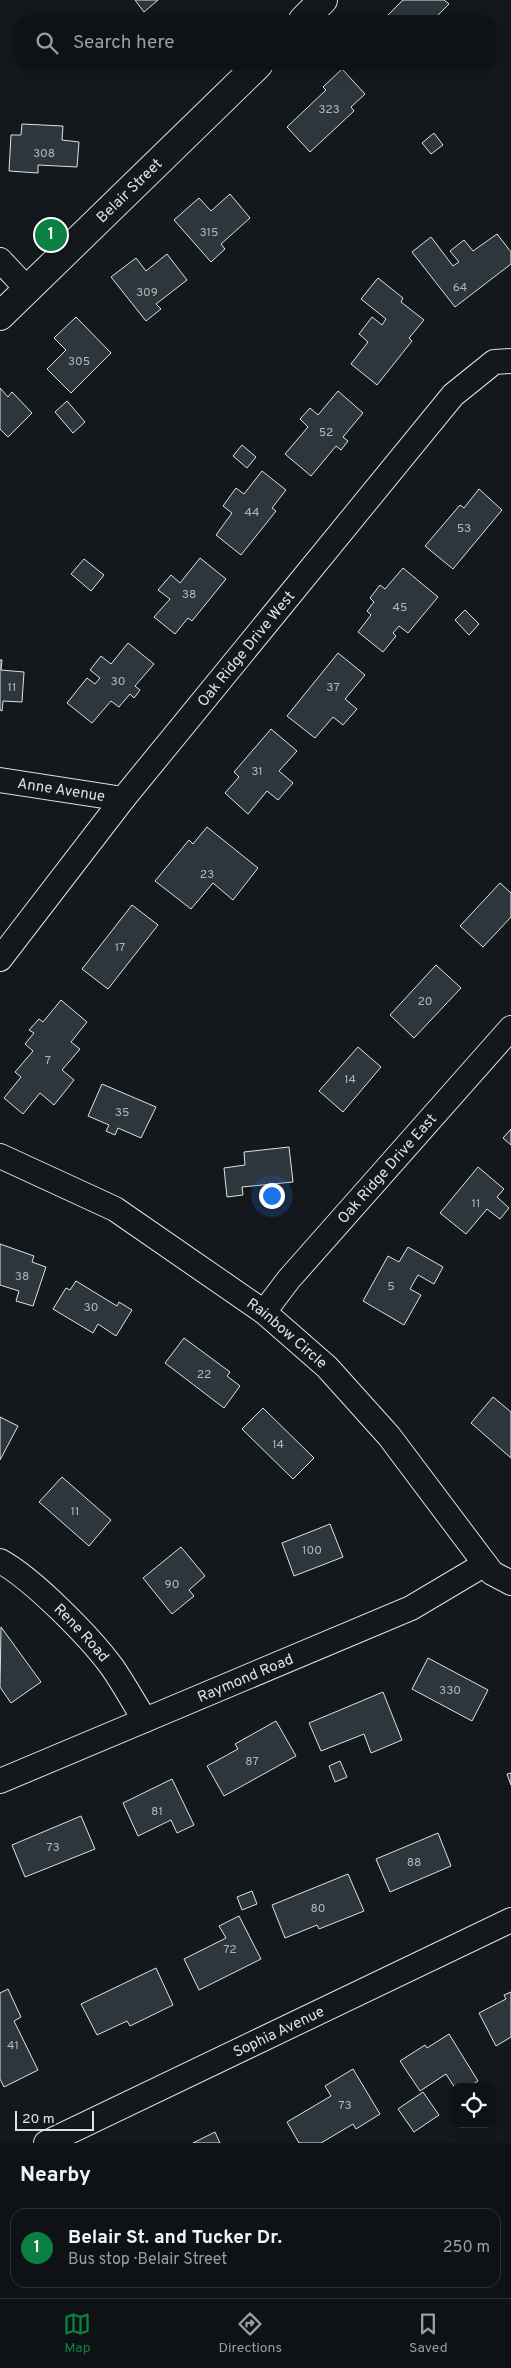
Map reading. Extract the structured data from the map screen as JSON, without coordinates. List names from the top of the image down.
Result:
{
  "streets": {
    "main road": ["Belair Street"],
    "street": [
      "Oak Ridge Drive West",
      "Anne Avenue",
      "Oak Ridge Drive East",
      "Rainbow Circle",
      "Rene Road",
      "Raymond Road",
      "Sophia Avenue"
    ]
  },
  "crossings": [
    ["Oak Ridge Drive West", "Anne Avenue"],
    ["Oak Ridge Drive East", "Rainbow Circle"],
    ["Rainbow Circle", "Raymond Road"],
    ["Rene Road", "Raymond Road"]
  ],
  "house_numbers": [
    "323",
    "308",
    "315",
    "64",
    "309",
    "305",
    "52",
    "44",
    "53",
    "38",
    "45",
    "30",
    "11",
    "37",
    "31",
    "23",
    "17",
    "20",
    "7",
    "14",
    "35",
    "11",
    "38",
    "5",
    "30",
    "22",
    "14",
    "11",
    "100",
    "90",
    "330",
    "87",
    "81",
    "73",
    "88",
    "80",
    "72",
    "41",
    "73"
  ],
  "scale_bar": "20 m",
  "page": {
    "search": "Search here",
    "pins": "1",
    "scale": "20 m",
    "heading": "Nearby",
    "list": [
      {
        "mark": "1",
        "name": "Belair St. and Tucker Dr.",
        "note": "Bus stop · Belair Street",
        "value": "250 m"
      }
    ],
    "nav": ["Map", "Directions", "Saved"]
  }
}
